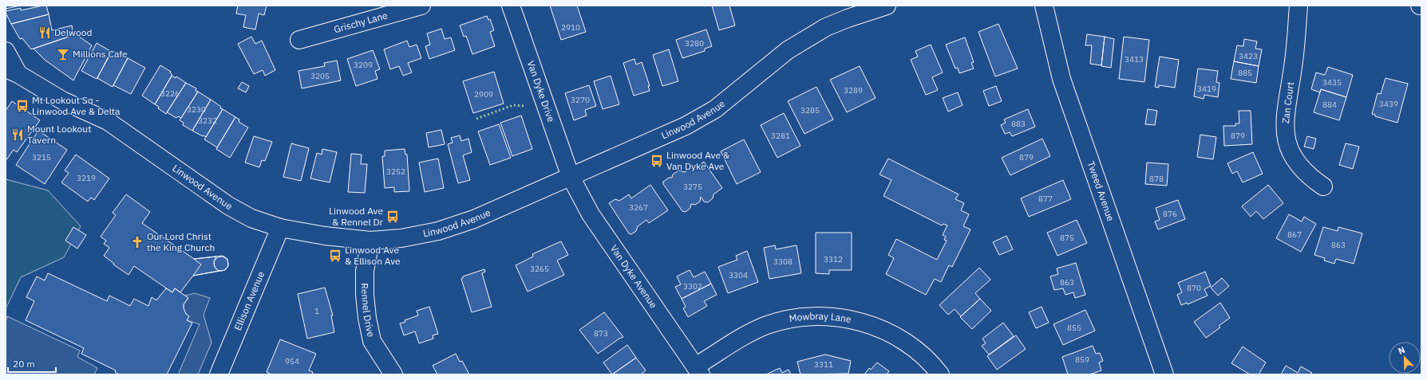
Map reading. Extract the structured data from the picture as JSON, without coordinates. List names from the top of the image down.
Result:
{
  "streets": {
    "street": [
      "Grischy Lane",
      "Van Dyke Drive",
      "Zan Court",
      "Linwood Avenue",
      "Tweed Avenue",
      "Van Dyke Avenue",
      "Ellison Avenue",
      "Rennel Drive",
      "Mowbray Lane"
    ]
  },
  "crossings": [
    ["Van Dyke Drive", "Linwood Avenue"],
    ["Van Dyke Drive", "Van Dyke Avenue"],
    ["Linwood Avenue", "Van Dyke Avenue"],
    ["Linwood Avenue", "Ellison Avenue"],
    ["Linwood Avenue", "Rennel Drive"],
    ["Van Dyke Avenue", "Mowbray Lane"]
  ],
  "places": {
    "restaurant": ["Delwood", "Mount Lookout Tavern"],
    "bar": ["Millions Cafe"],
    "bus stop": [
      "Mt Lookout Sq - Linwood Ave & Delta",
      "Linwood Ave & Van Dyke Ave",
      "Linwood Ave & Rennel Dr",
      "Linwood Ave & Ellison Ave"
    ],
    "church": ["Our Lord Christ the King Church"]
  },
  "house_numbers": [
    "2910",
    "3280",
    "3423",
    "3413",
    "3209",
    "885",
    "3205",
    "3435",
    "3419",
    "3289",
    "3226",
    "2909",
    "3270",
    "3439",
    "884",
    "3230",
    "3285",
    "3232",
    "883",
    "3281",
    "879",
    "3215",
    "879",
    "3252",
    "3219",
    "878",
    "3275",
    "877",
    "3267",
    "876",
    "867",
    "875",
    "863",
    "3312",
    "3308",
    "3265",
    "3304",
    "863",
    "3302",
    "870",
    "1",
    "855",
    "873",
    "859",
    "954",
    "3311"
  ],
  "scale_bar": "20 m",
  "north": "top left"
}
